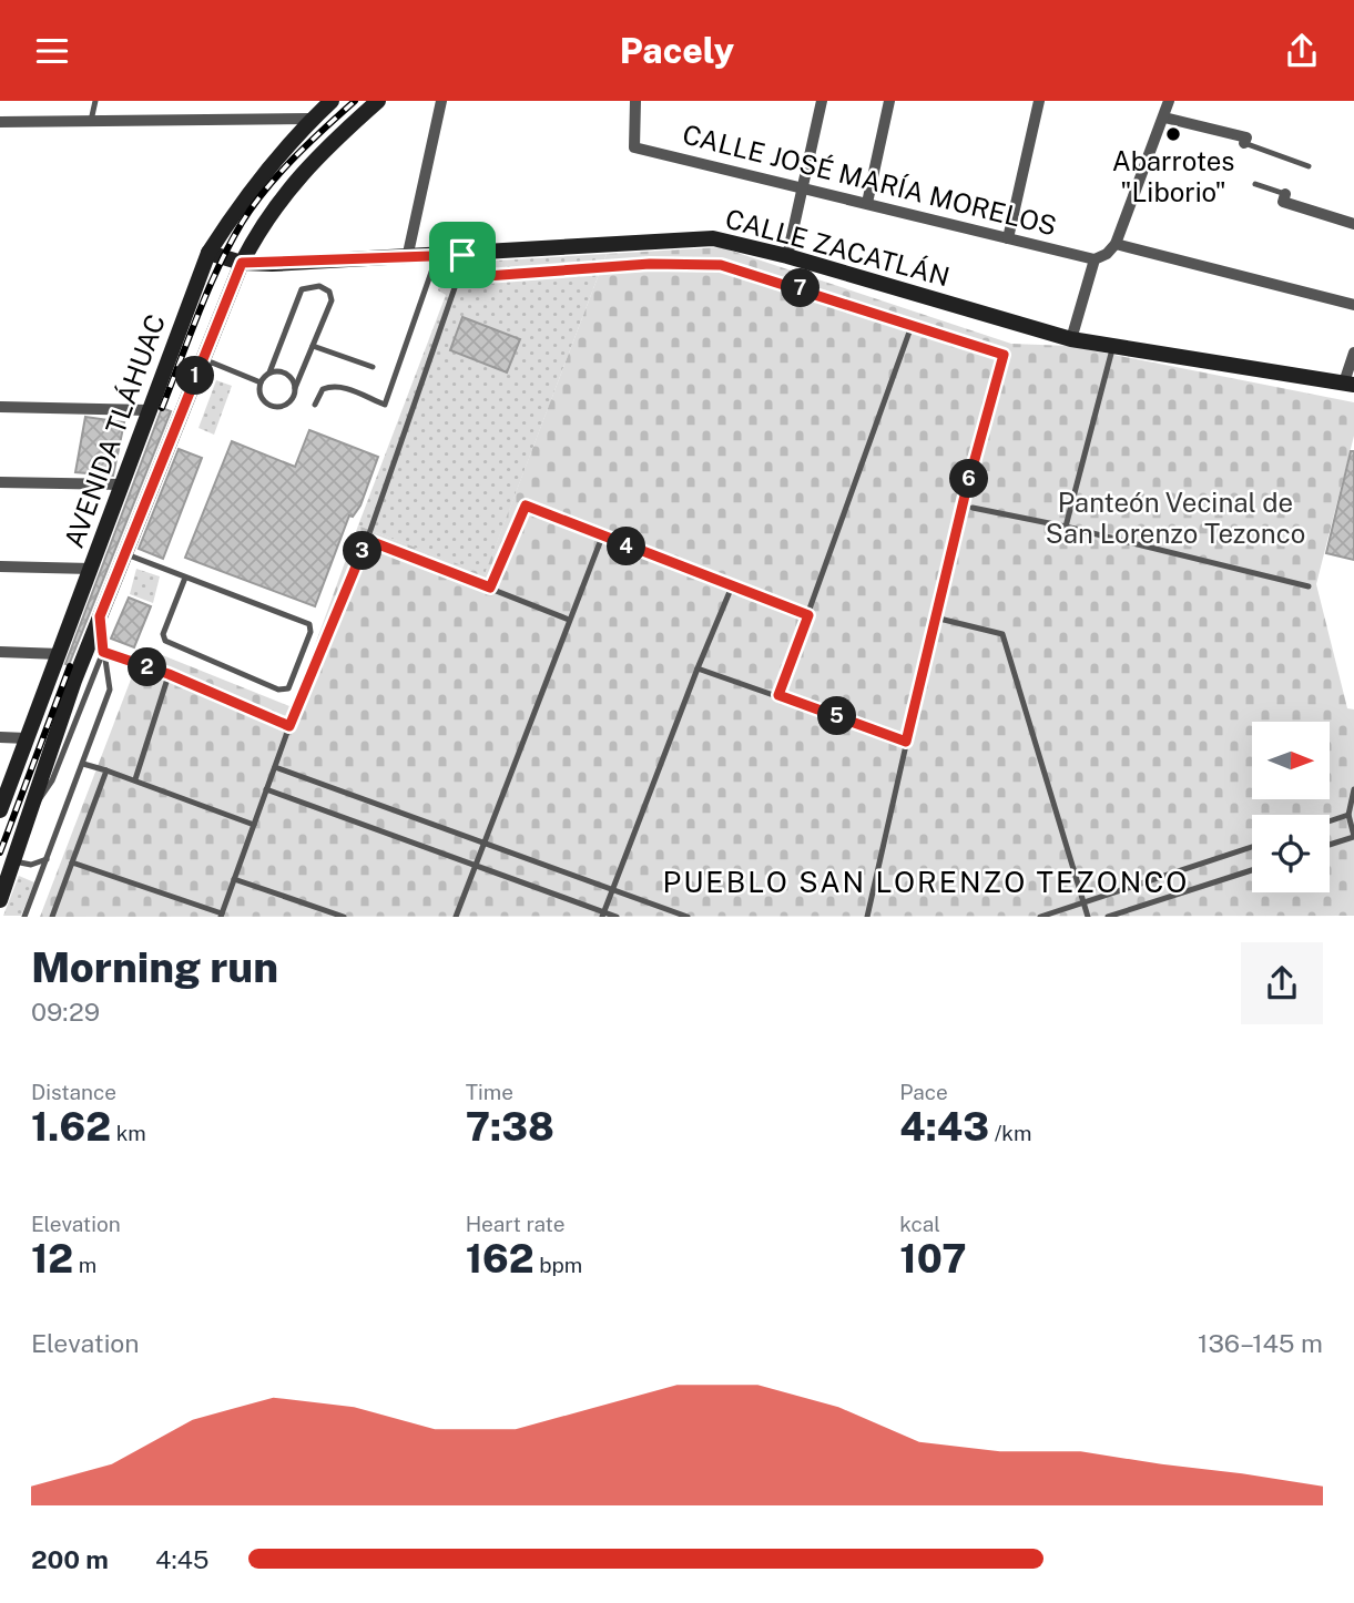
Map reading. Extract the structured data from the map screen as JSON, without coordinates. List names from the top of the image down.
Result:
{
  "streets": {
    "main road": ["CALLE ZACATLÁN", "AVENIDA TLÁHUAC"],
    "street": ["CALLE JOSÉ MARÍA MORELOS"]
  },
  "crossings": [
    ["CALLE ZACATLÁN", "AVENIDA TLÁHUAC"]
  ],
  "districts": ["PUEBLO SAN LORENZO TEZONCO"],
  "parks": ["Panteón Vecinal de San Lorenzo Tezonco"],
  "places": ["Abarrotes \"Liborio\""],
  "north": "right",
  "page": {
    "header": "Pacely",
    "pins": [
      "7",
      "1",
      "6",
      "4",
      "3",
      "2",
      "5"
    ],
    "heading": ["Morning run", "09:29"],
    "stats": [
      ["Distance", "1.62 km"],
      ["Time", "7:38"],
      ["Pace", "4:43 /km"],
      ["Elevation", "12 m"],
      ["Heart rate", "162 bpm"],
      ["kcal", "107"]
    ],
    "chart": ["Elevation", "136–145 m"],
    "list": [
      {
        "name": "200 m",
        "note": "4:45"
      }
    ]
  }
}
